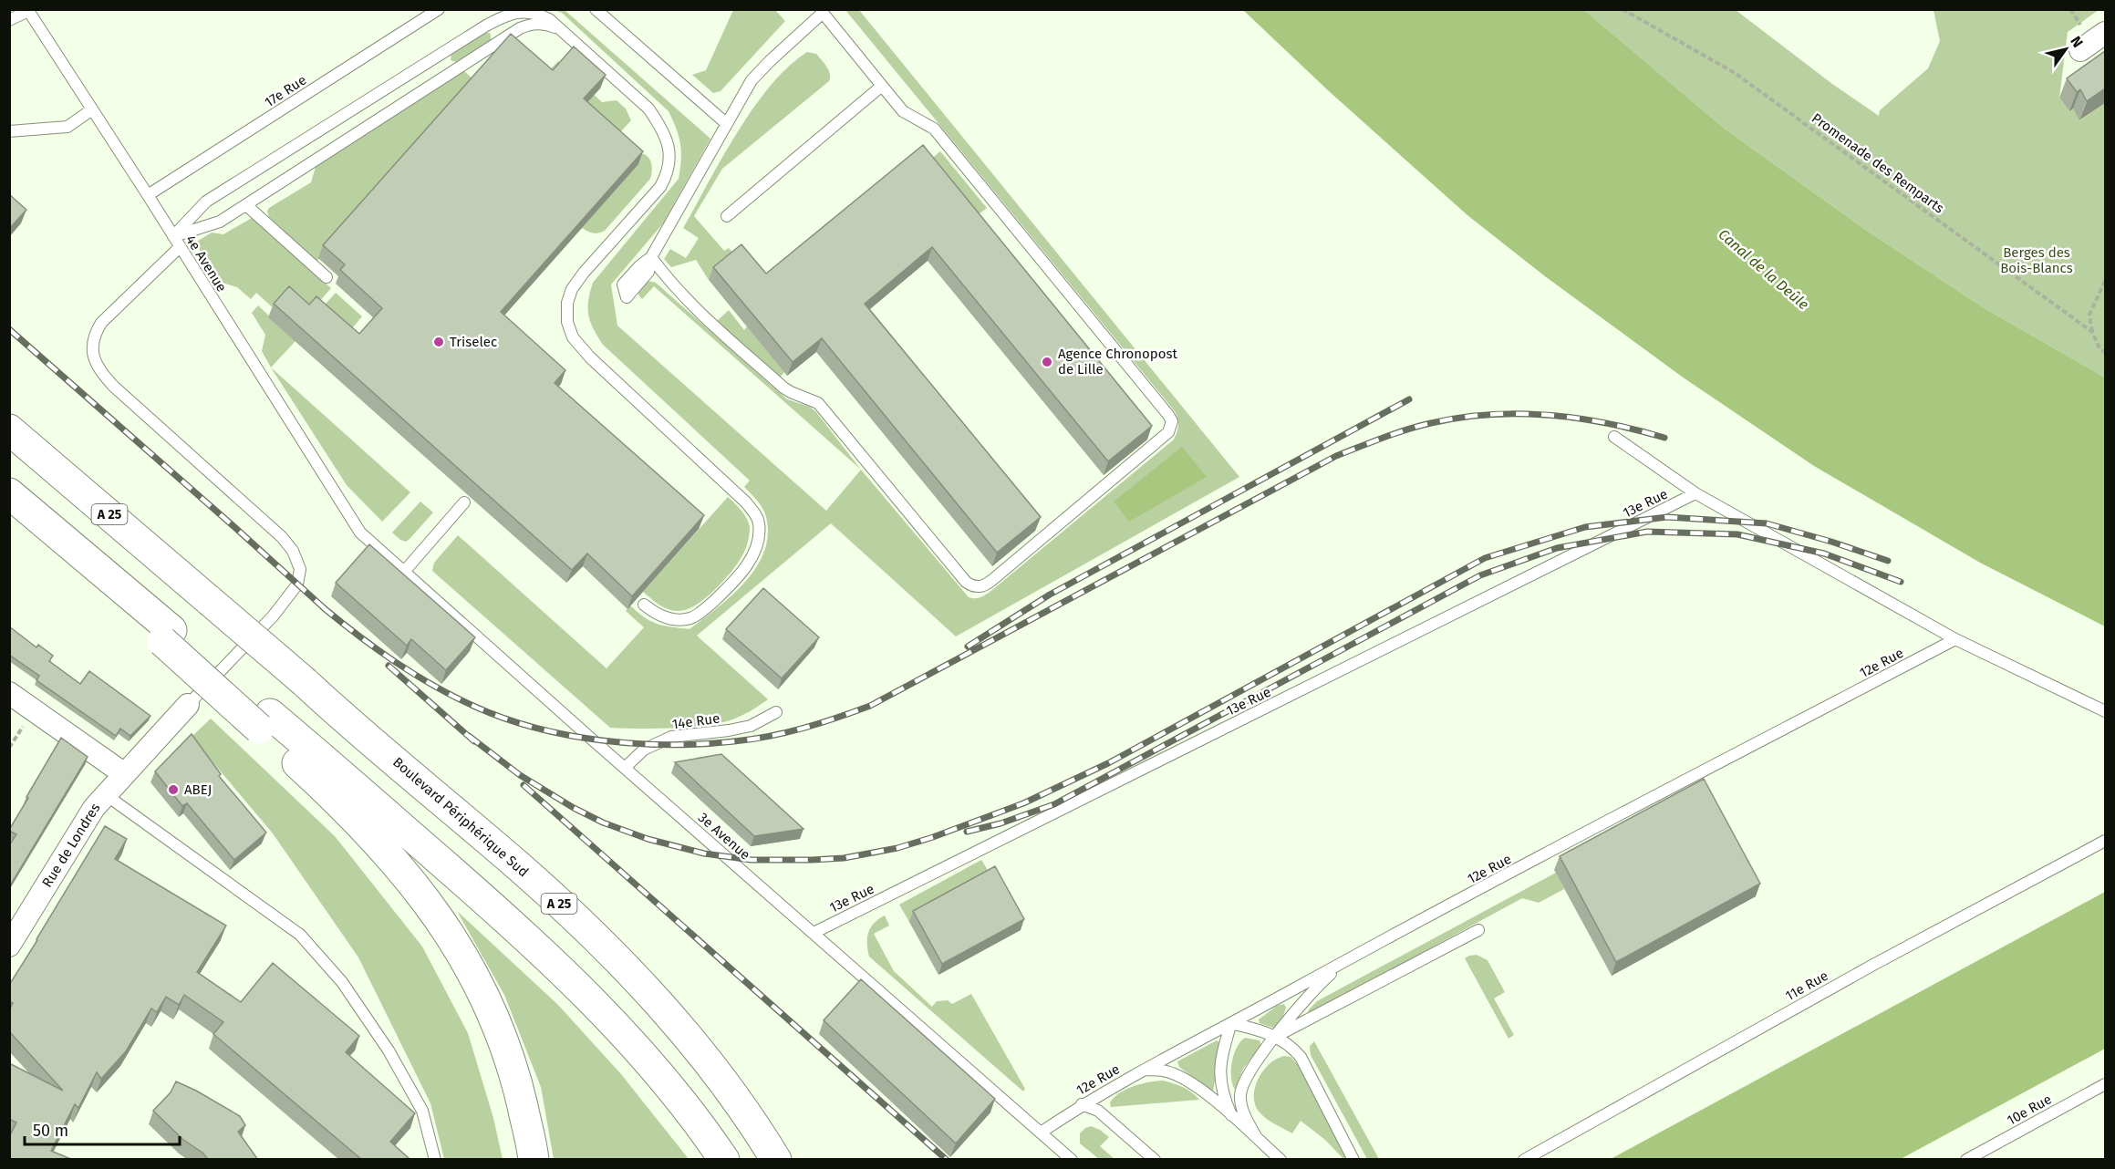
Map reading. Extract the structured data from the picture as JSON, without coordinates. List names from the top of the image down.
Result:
{
  "streets": {
    "highway": ["A 25", "Boulevard Périphérique Sud"],
    "street": ["Rue de Londres"],
    "lane": [
      "17e Rue",
      "4e Avenue",
      "13e Rue",
      "12e Rue",
      "14e Rue",
      "3e Avenue",
      "11e Rue",
      "10e Rue"
    ],
    "path": ["Promenade des Remparts"]
  },
  "crossings": [
    ["17e Rue", "4e Avenue"],
    ["4e Avenue", "3e Avenue"],
    ["13e Rue", "3e Avenue"],
    ["12e Rue", "3e Avenue"],
    ["14e Rue", "3e Avenue"]
  ],
  "water": ["Canal de la Deûle"],
  "parks": ["Berges des Bois-Blancs"],
  "places": ["Triselec", "Agence Chronopost de Lille", "ABEJ"],
  "scale_bar": "50 m",
  "north": "top right"
}
